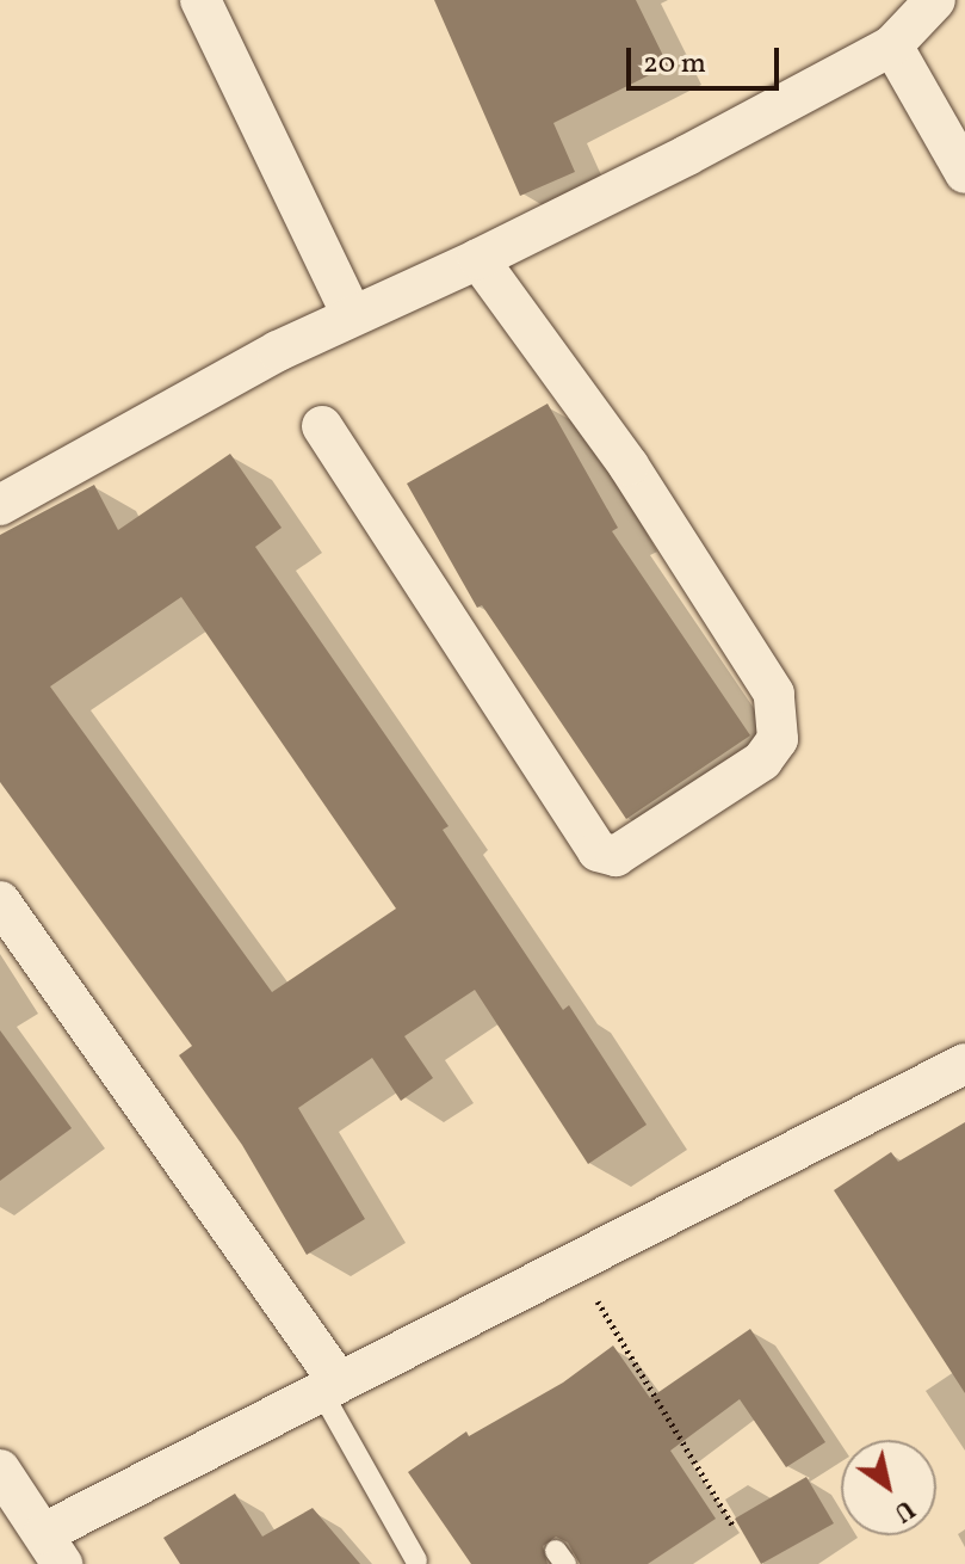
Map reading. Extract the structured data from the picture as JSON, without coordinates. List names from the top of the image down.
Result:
{
  "scale_bar": "20 m",
  "north": "bottom right"
}
